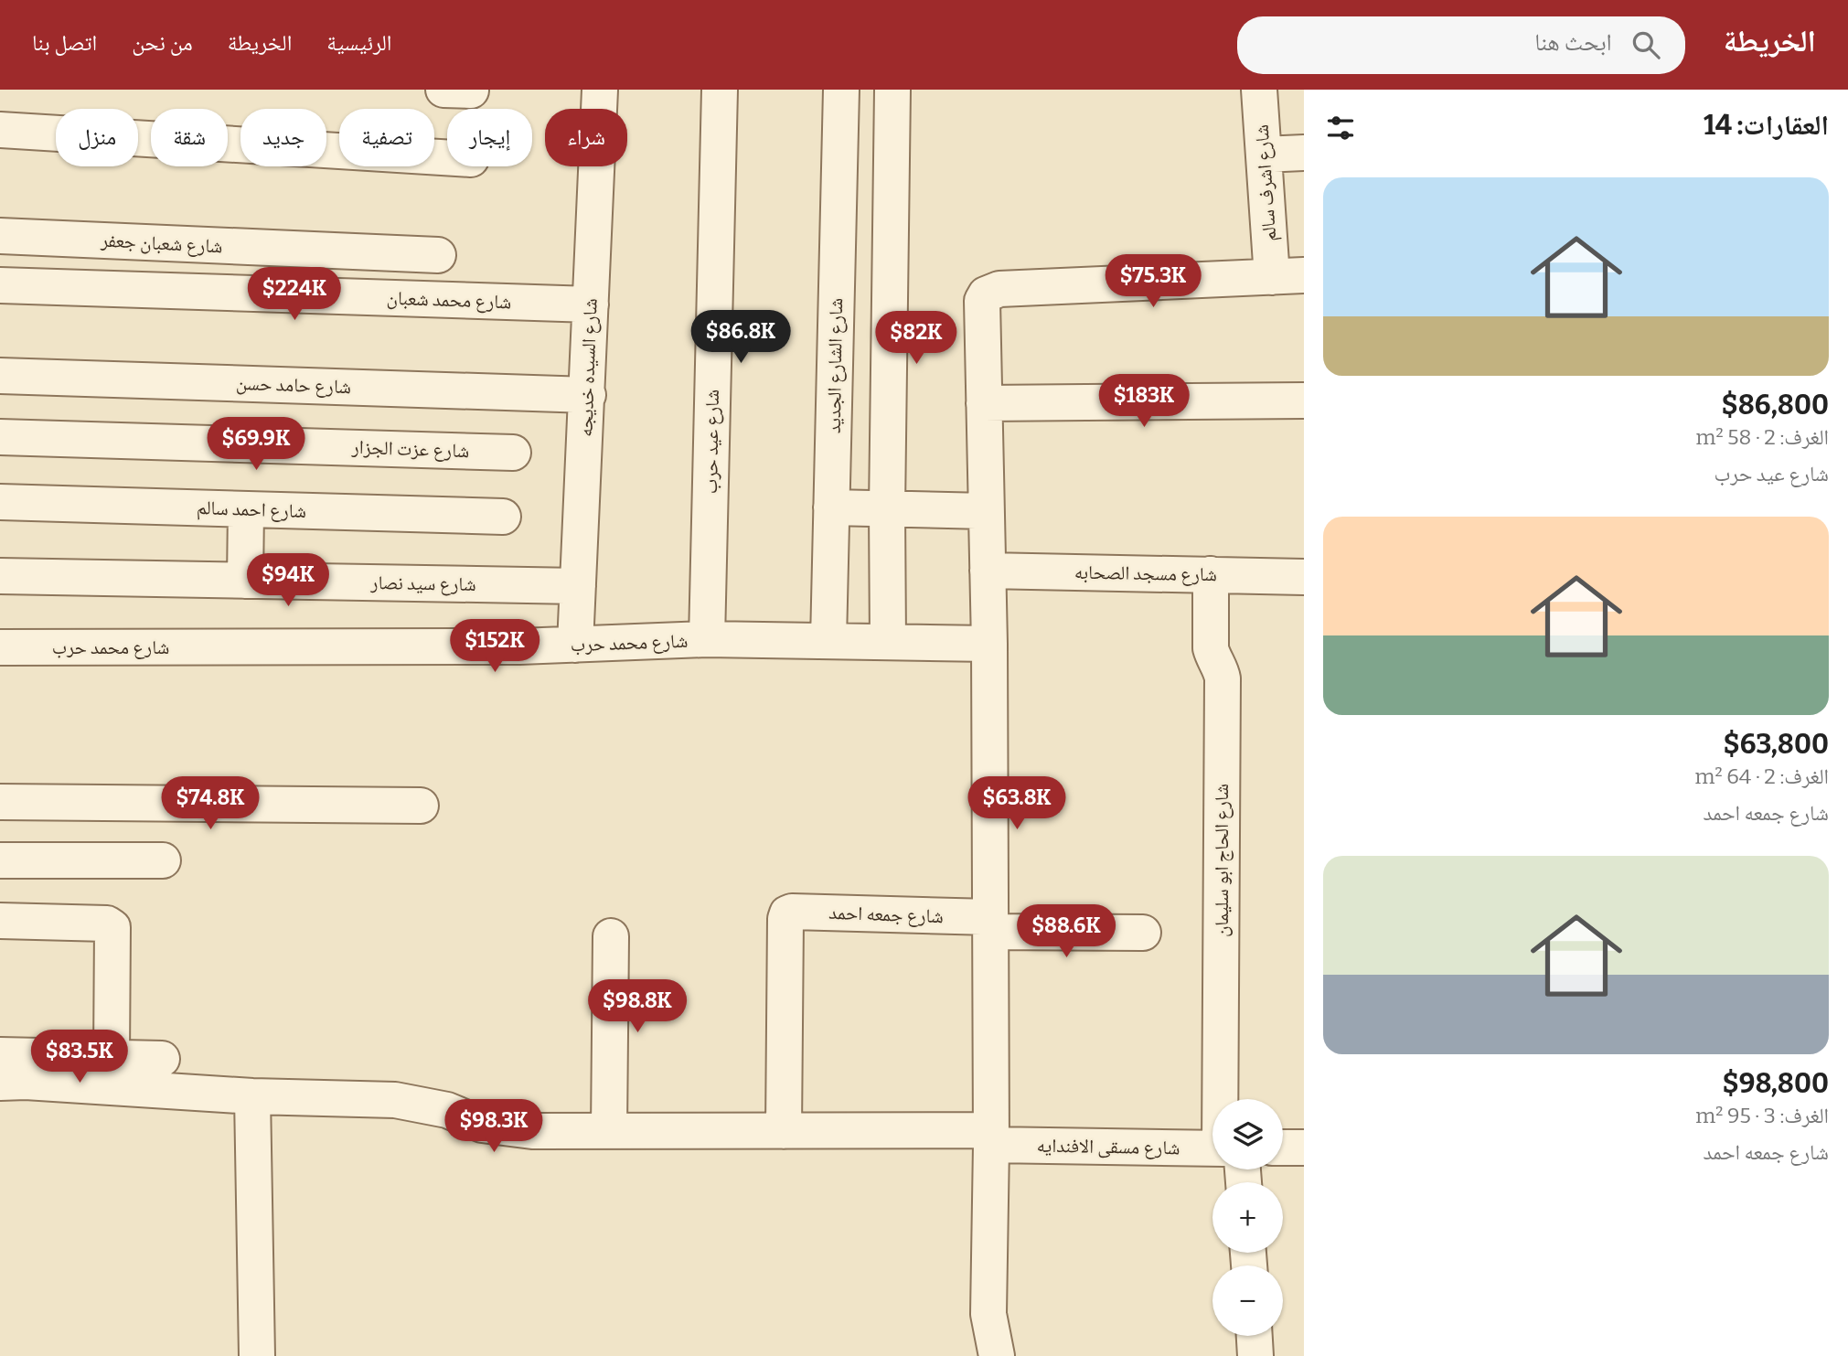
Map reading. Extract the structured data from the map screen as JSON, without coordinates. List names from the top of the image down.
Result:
{
  "streets": {
    "street": [
      "شارع اشرف سالم",
      "شارع شعبان جعفر",
      "شارع محمد شعبان",
      "شارع الشارع الجديد",
      "شارع السيده خديجه",
      "شارع حامد حسن",
      "شارع عيد حرب",
      "شارع عزت الجزار",
      "شارع احمد سالم",
      "شارع مسجد الصحابه",
      "شارع سيد نصار",
      "شارع محمد حرب",
      "شارع الحاج ابو سليمان",
      "شارع جمعه احمد",
      "شارع مسقى الافندايه"
    ]
  },
  "crossings": [
    ["شارع محمد شعبان", "شارع السيده خديجه"],
    ["شارع الشارع الجديد", "شارع محمد حرب"],
    ["شارع السيده خديجه", "شارع حامد حسن"],
    ["شارع السيده خديجه", "شارع سيد نصار"],
    ["شارع السيده خديجه", "شارع محمد حرب"],
    ["شارع عيد حرب", "شارع محمد حرب"],
    ["شارع مسجد الصحابه", "شارع الحاج ابو سليمان"],
    ["شارع جمعه احمد", "شارع مسقى الافندايه"]
  ],
  "page": {
    "header": "الخريطة",
    "search": "ابحث هنا",
    "nav": [
      "الرئيسية",
      "الخريطة",
      "من نحن",
      "اتصل بنا"
    ],
    "heading": "العقارات: 14",
    "chip": [
      "شراء",
      "إيجار",
      "تصفية",
      "جديد",
      "شقة",
      "منزل"
    ],
    "list": [
      {
        "name": "$86,800",
        "note": "الغرف: 2 · 58 m² · شارع عيد حرب"
      },
      {
        "name": "$63,800",
        "note": "الغرف: 2 · 64 m² · شارع جمعه احمد"
      },
      {
        "name": "$98,800",
        "note": "الغرف: 3 · 95 m² · شارع جمعه احمد"
      }
    ],
    "price": [
      "$75.3K",
      "$224K",
      "$86.8K",
      "$82K",
      "$183K",
      "$69.9K",
      "$94K",
      "$152K",
      "$74.8K",
      "$63.8K",
      "$88.6K",
      "$98.8K",
      "$83.5K",
      "$98.3K"
    ],
    "map_buttons": ["+", "−"]
  }
}
